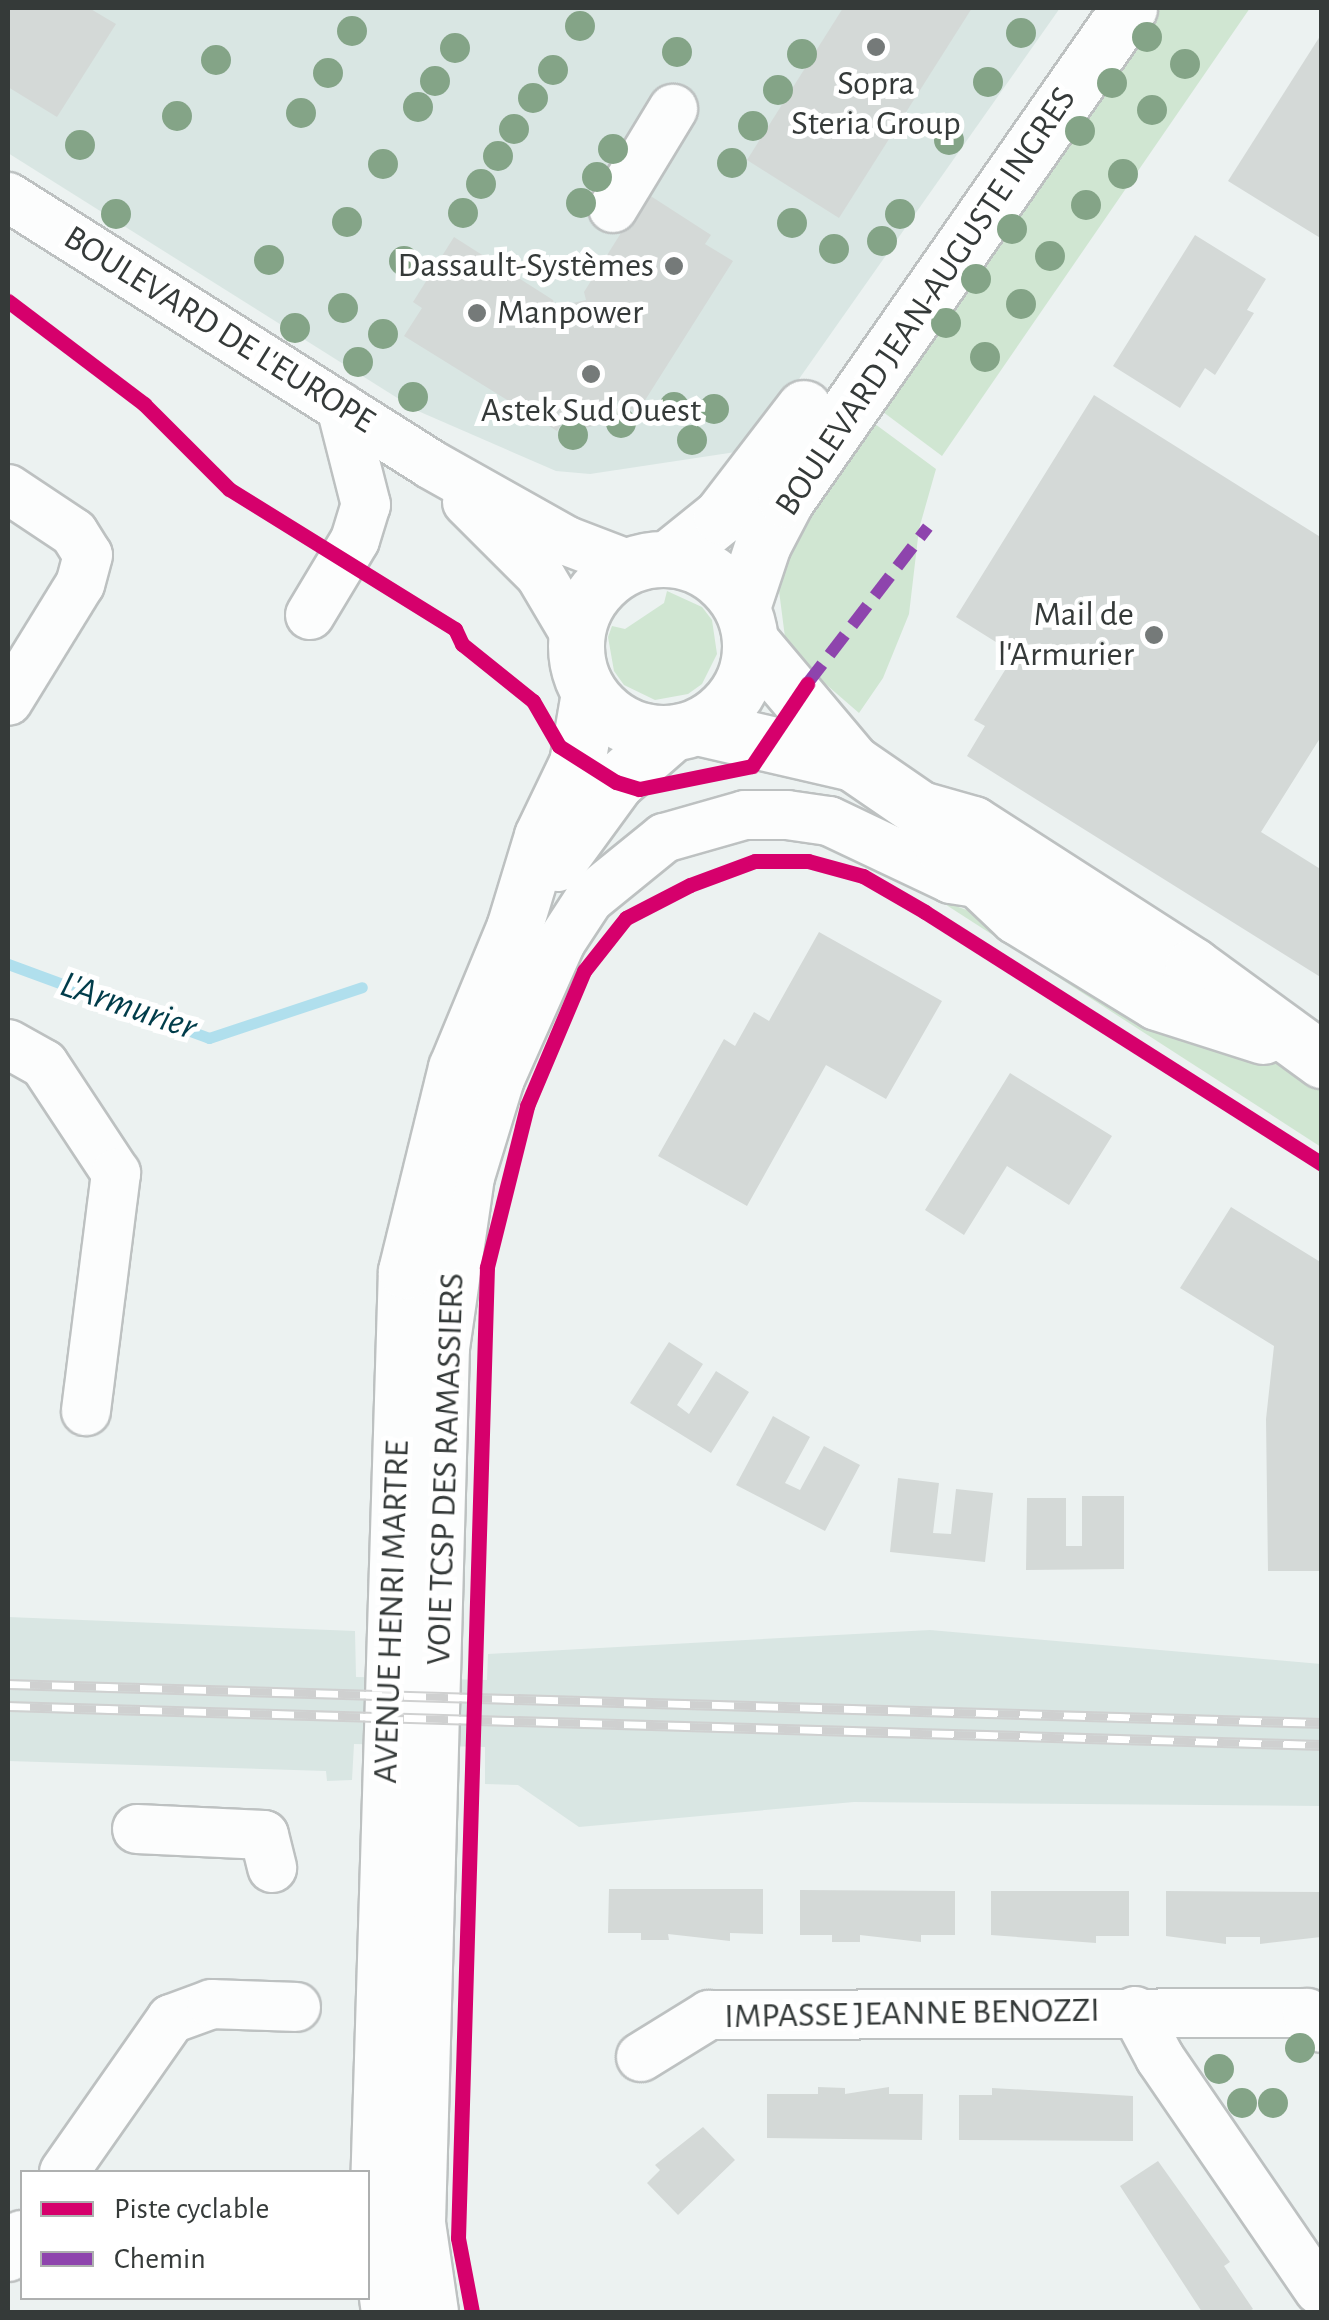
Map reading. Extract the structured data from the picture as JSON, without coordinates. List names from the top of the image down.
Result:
{
  "streets": {
    "main road": ["BOULEVARD JEAN-AUGUSTE INGRES", "AVENUE HENRI MARTRE"],
    "street": ["BOULEVARD DE L'EUROPE", "VOIE TCSP DES RAMASSIERS", "IMPASSE JEANNE BENOZZI"]
  },
  "crossings": [
    ["BOULEVARD JEAN-AUGUSTE INGRES", "BOULEVARD DE L'EUROPE"],
    ["BOULEVARD JEAN-AUGUSTE INGRES", "AVENUE HENRI MARTRE"],
    ["BOULEVARD DE L'EUROPE", "AVENUE HENRI MARTRE"]
  ],
  "water": ["L'Armurier"],
  "places": [
    "Sopra Steria Group",
    "Dassault-Systèmes",
    "Manpower",
    "Astek Sud Ouest",
    "Mail de l'Armurier"
  ],
  "legend": ["Piste cyclable", "Chemin"]
}
